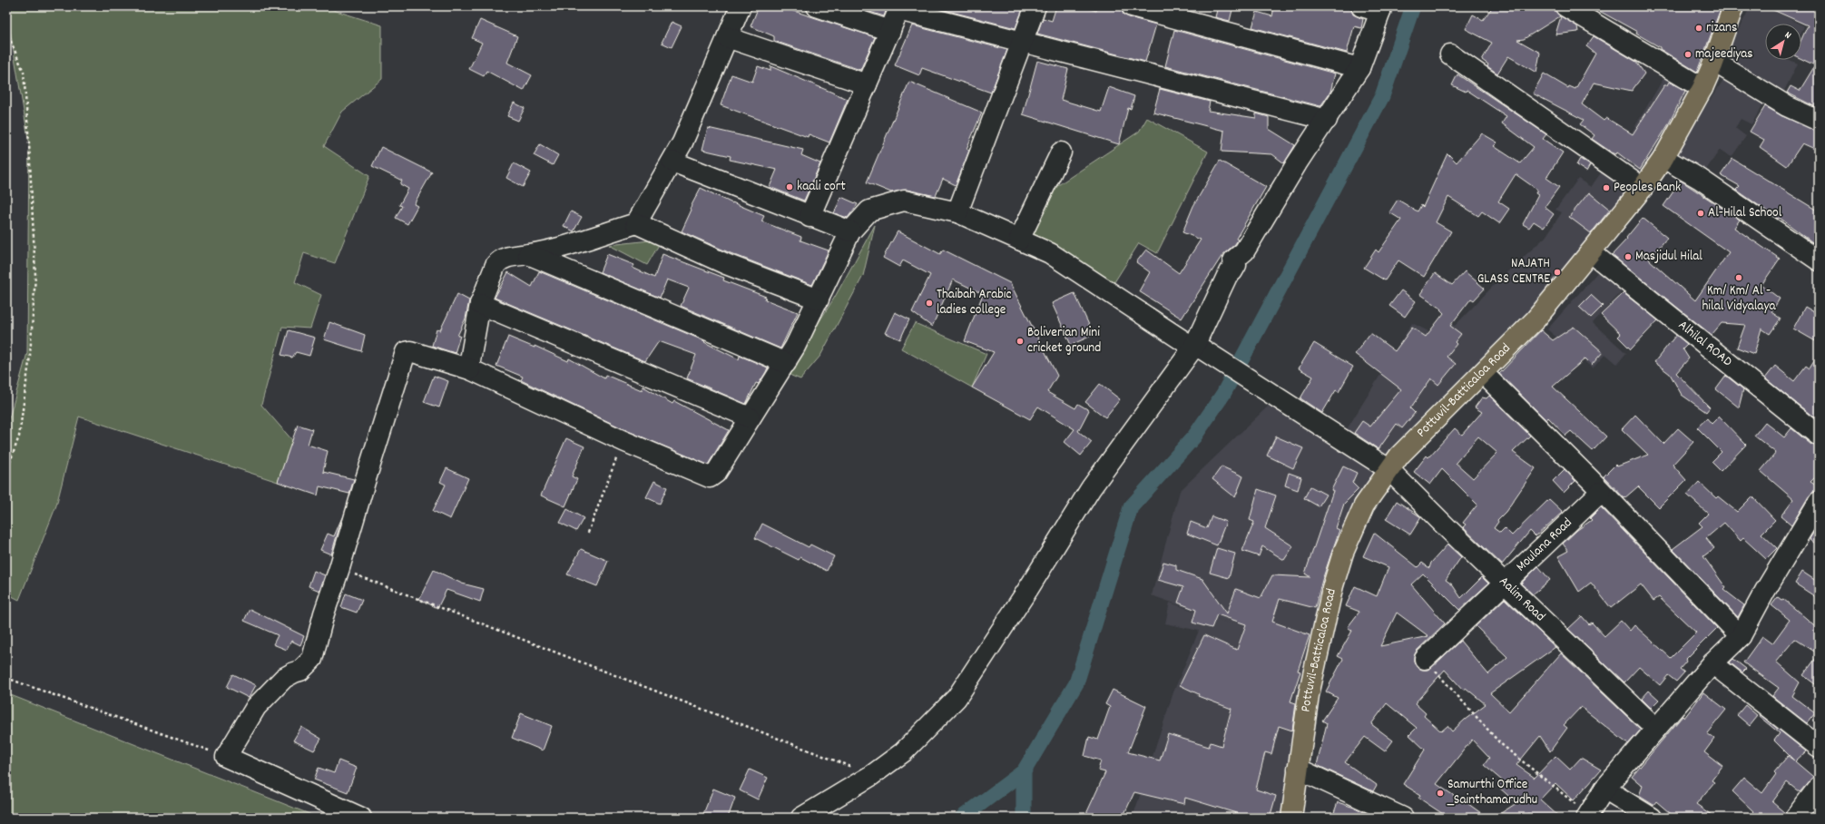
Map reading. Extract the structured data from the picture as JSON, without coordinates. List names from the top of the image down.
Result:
{
  "streets": {
    "highway": ["Pottuvil-Batticaloa Road"],
    "street": ["Alhilal ROAD", "Moulana Road", "Aalim Road"]
  },
  "crossings": [
    ["Alhilal ROAD", "Pottuvil-Batticaloa Road"],
    ["Pottuvil-Batticaloa Road", "Aalim Road"],
    ["Moulana Road", "Aalim Road"]
  ],
  "places": [
    "rizans",
    "majeediyas",
    "kaali cort",
    "Peoples Bank",
    "Al-Hilal School",
    "Masjidul Hilal",
    "NAJATH GLASS CENTRE",
    "Km/ Km/ Al - hilal Vidyalaya",
    "Thaibah Arabic ladies college",
    "Boliverian Mini cricket ground",
    "Samurthi Office _Sainthamarudhu"
  ],
  "north": "top right"
}
